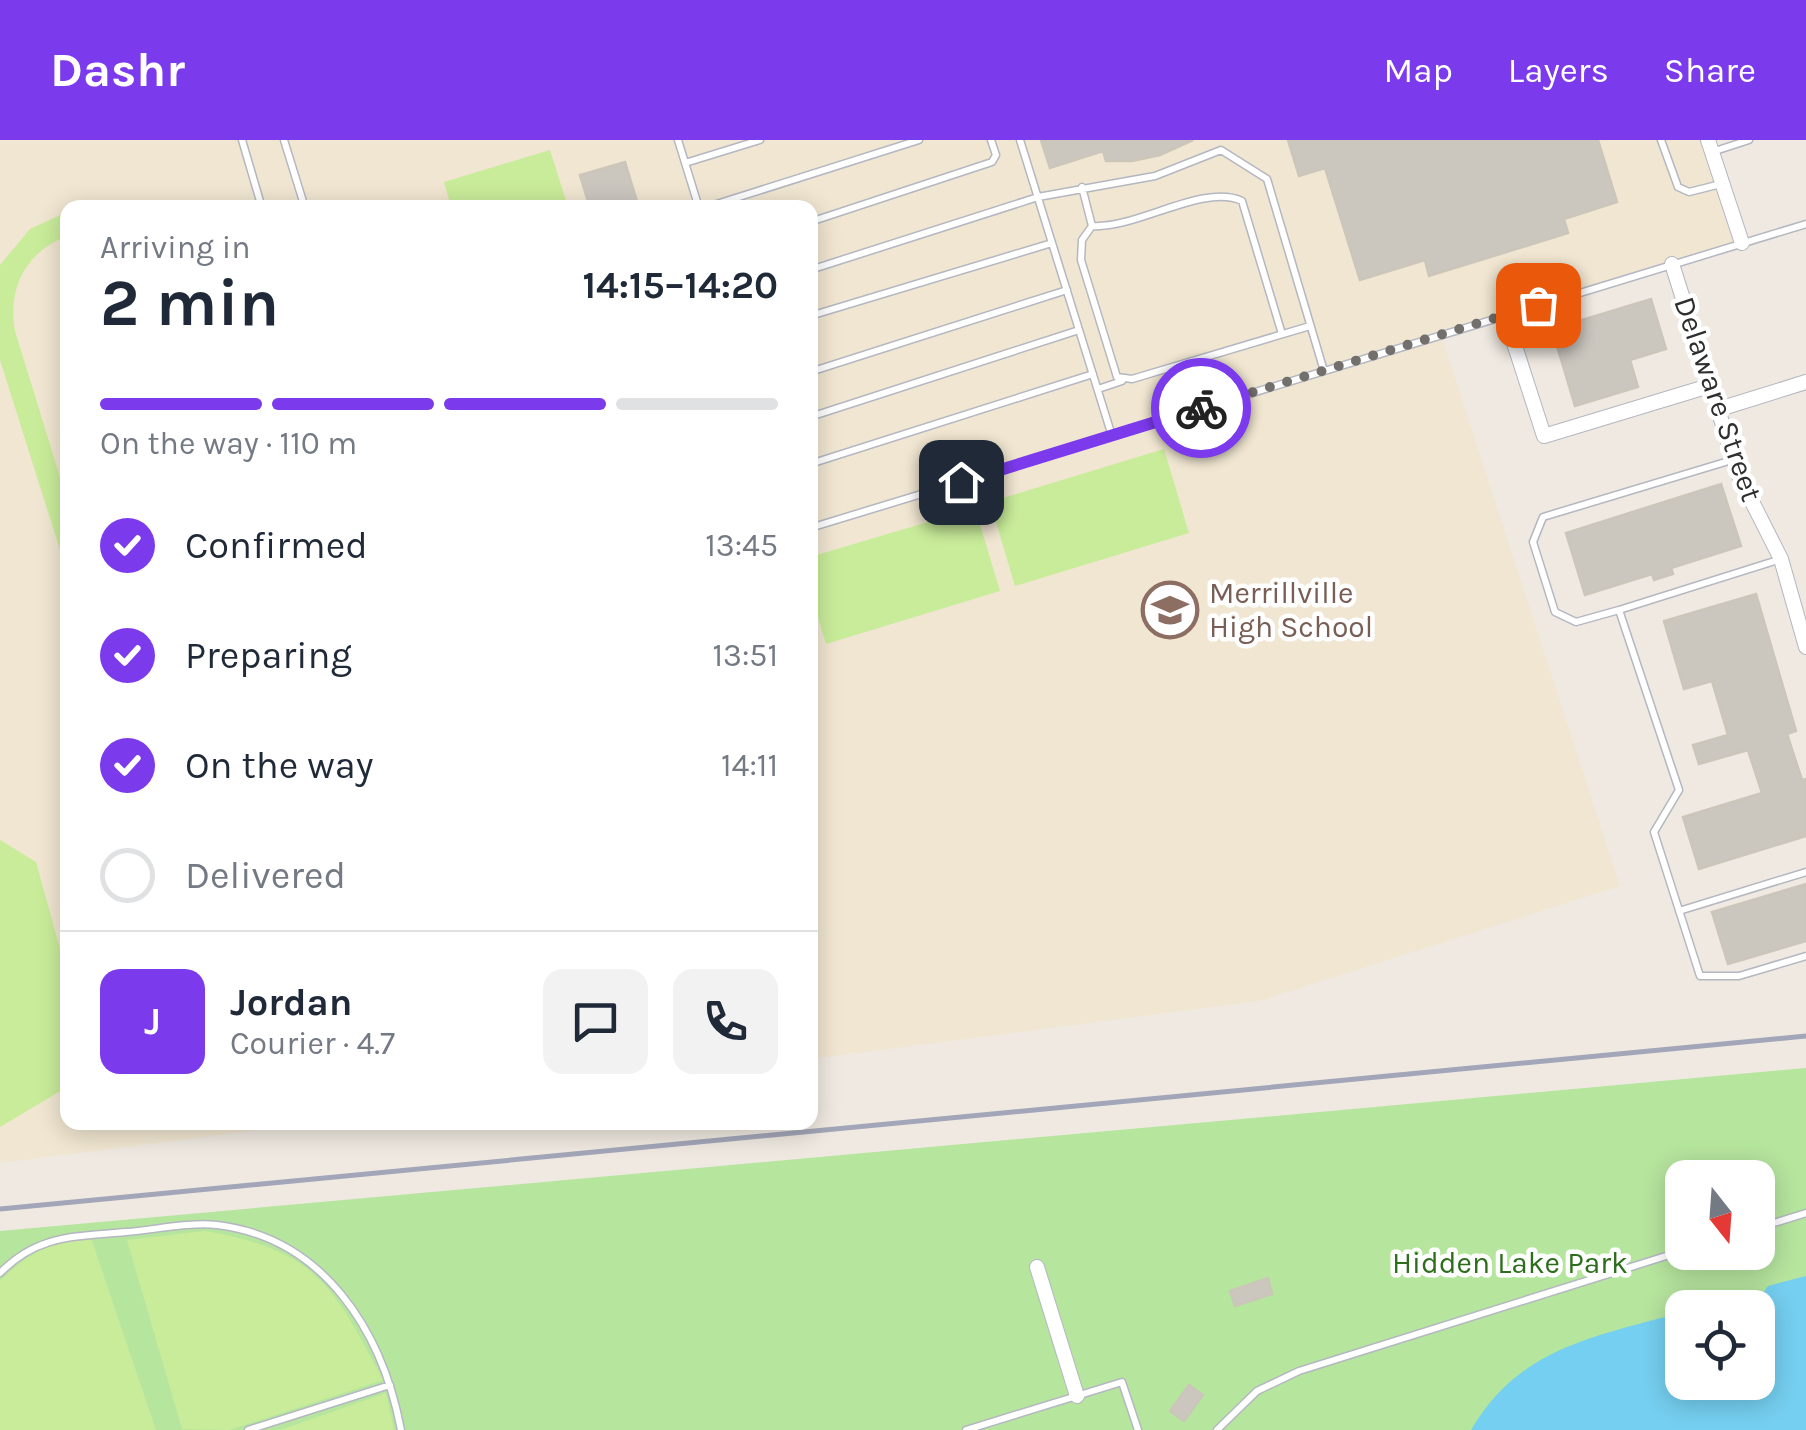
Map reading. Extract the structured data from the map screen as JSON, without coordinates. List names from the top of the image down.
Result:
{
  "streets": {
    "street": ["Delaware Street"]
  },
  "parks": ["Hidden Lake Park"],
  "places": {
    "school or university": ["Merrillville High School"]
  },
  "north": "bottom",
  "page": {
    "header": "Dashr",
    "nav": ["Map", "Layers", "Share"],
    "heading": ["2 min", "Arriving in", "14:15–14:20"],
    "panel": ["Jordan", "Courier · 4.7"],
    "bar": "On the way · 110 m",
    "list": [
      ["Confirmed", "13:45"],
      ["Preparing", "13:51"],
      ["On the way", "14:11"],
      "Delivered"
    ],
    "round": "J"
  }
}
